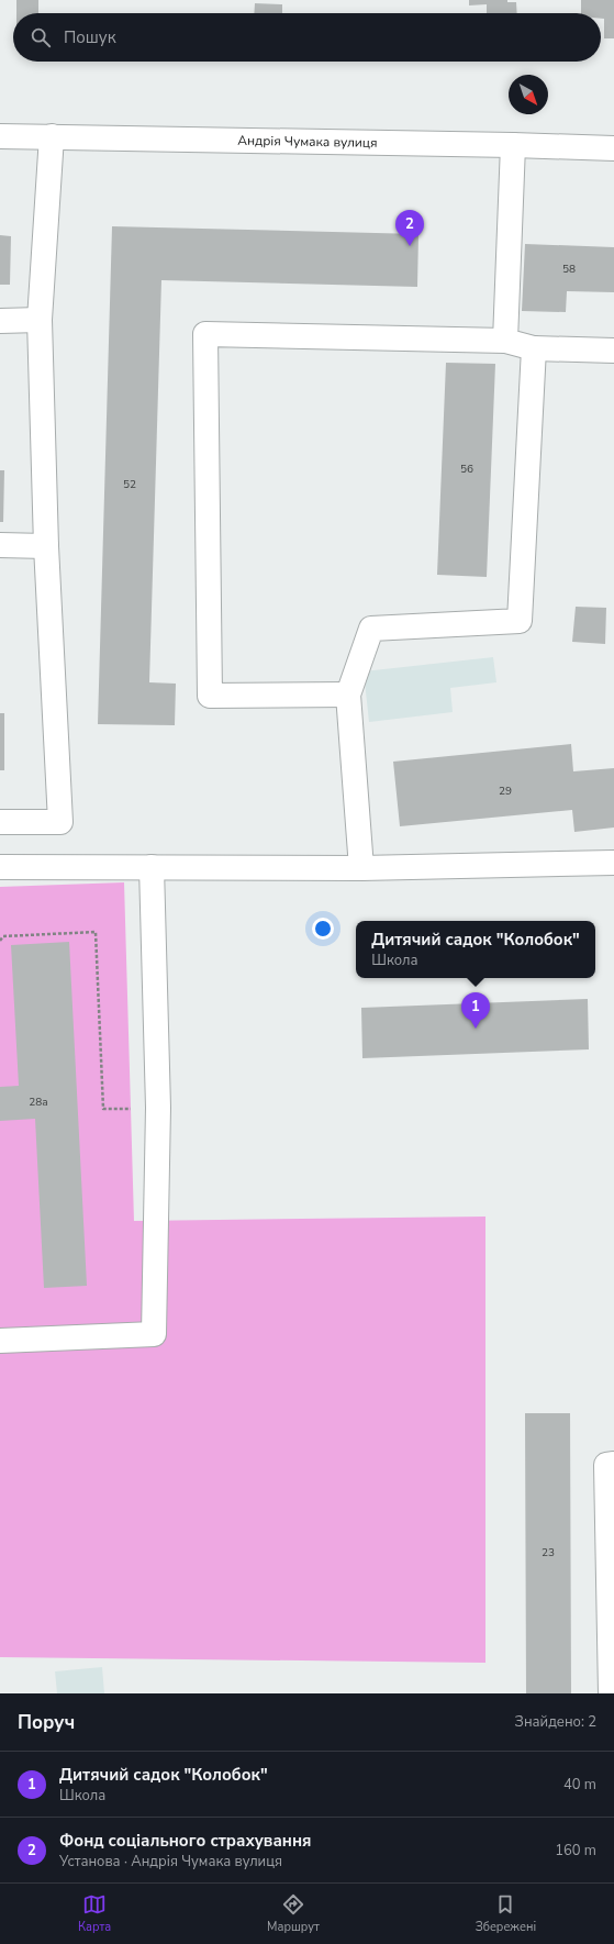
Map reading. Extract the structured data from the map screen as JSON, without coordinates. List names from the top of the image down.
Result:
{
  "streets": {
    "street": ["Андрія Чумака вулиця"]
  },
  "house_numbers": [
    "58",
    "56",
    "52",
    "29",
    "28а",
    "23"
  ],
  "north": "bottom right",
  "page": {
    "search": "Пошук",
    "pins": ["2", "1"],
    "popup": ["Дитячий садок \"Колобок\"", "Школа"],
    "heading": ["Поруч", "Знайдено: 2"],
    "list": [
      {
        "mark": "1",
        "name": "Дитячий садок \"Колобок\"",
        "note": "Школа",
        "value": "40 m"
      },
      {
        "mark": "2",
        "name": "Фонд соціального страхування",
        "note": "Установа · Андрія Чумака вулиця",
        "value": "160 m"
      }
    ],
    "nav": ["Карта", "Маршрут", "Збережені"]
  }
}
